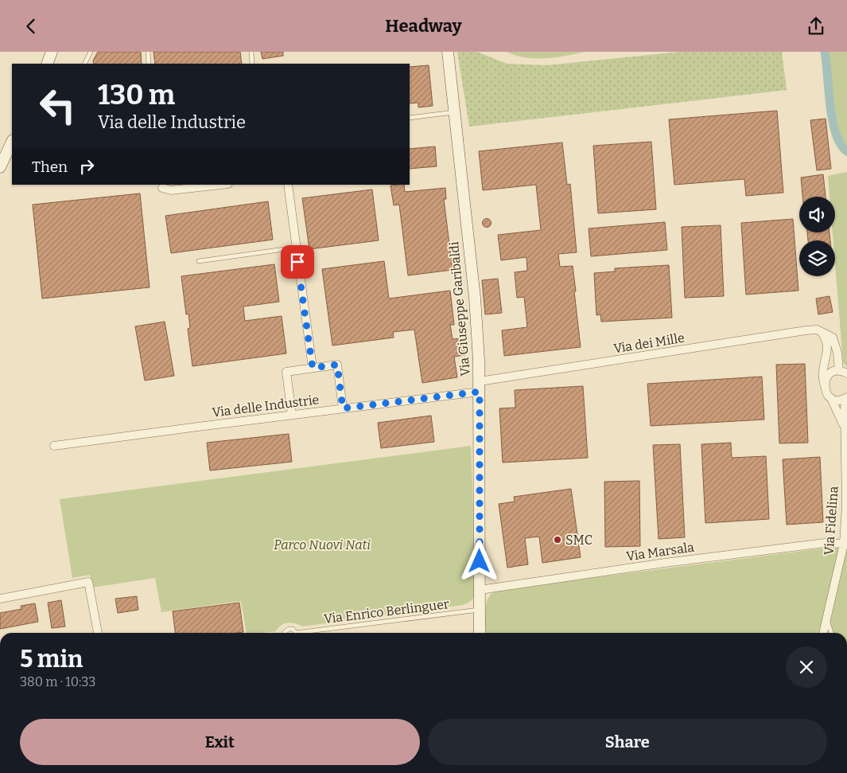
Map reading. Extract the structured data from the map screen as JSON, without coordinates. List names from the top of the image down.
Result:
{
  "streets": {
    "street": [
      "Via Giuseppe Garibaldi",
      "Via dei Mille",
      "Via delle Industrie",
      "Via Fidelina",
      "Via Marsala"
    ],
    "lane": ["Via Enrico Berlinguer"]
  },
  "crossings": [
    ["Via Giuseppe Garibaldi", "Via dei Mille"],
    ["Via Giuseppe Garibaldi", "Via delle Industrie"],
    ["Via Giuseppe Garibaldi", "Via Marsala"],
    ["Via Giuseppe Garibaldi", "Via Enrico Berlinguer"],
    ["Via dei Mille", "Via delle Industrie"],
    ["Via Fidelina", "Via Marsala"]
  ],
  "parks": ["Parco Nuovi Nati"],
  "places": ["SMC"],
  "page": {
    "header": "Headway",
    "turn": ["130 m", "Via delle Industrie"],
    "then": "Then",
    "heading": ["5 min", "380 m · 10:33"],
    "buttons": ["Exit", "Share"]
  }
}
